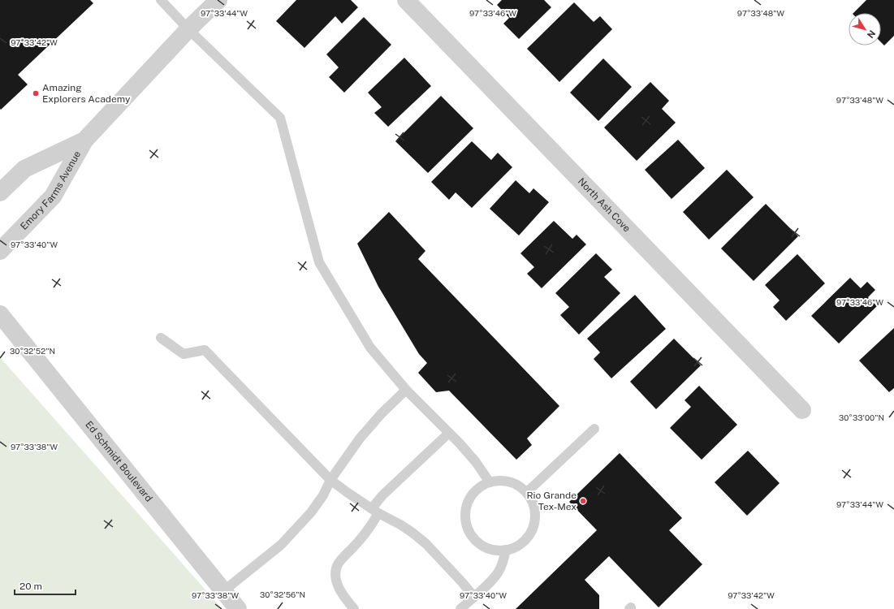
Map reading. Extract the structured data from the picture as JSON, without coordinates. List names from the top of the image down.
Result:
{
  "streets": {
    "street": ["Emory Farms Avenue", "North Ash Cove", "Ed Schmidt Boulevard"]
  },
  "places": ["Amazing Explorers Academy", "Rio Grande Tex-Mex"],
  "scale_bar": "20 m",
  "north": "bottom right",
  "coordinates": [
    "97°33'44\"W",
    "97°33'46\"W",
    "97°33'48\"W",
    "97°33'42\"W",
    "97°33'40\"W",
    "30°32'52\"N",
    "30°33'00\"N",
    "97°33'38\"W",
    "30°32'56\"N"
  ]
}
